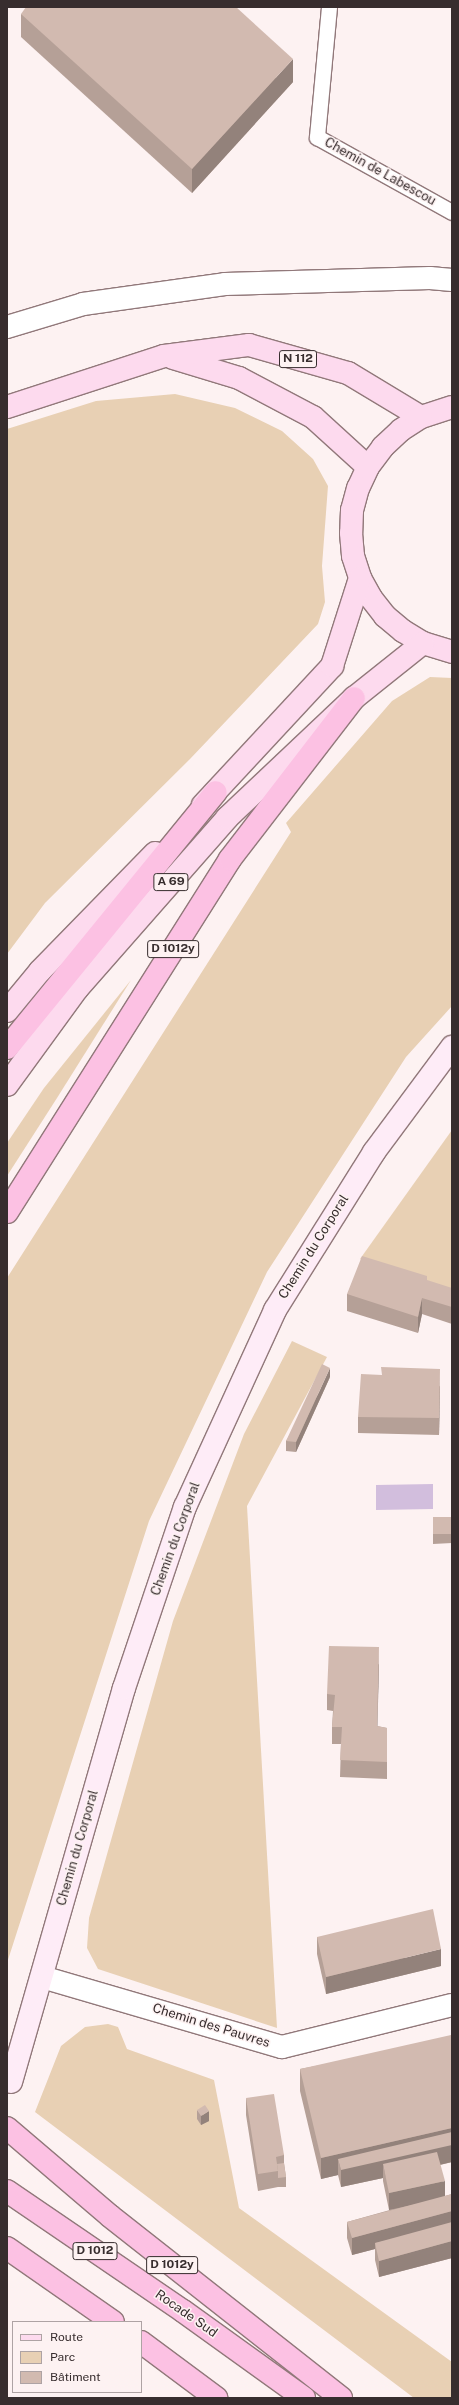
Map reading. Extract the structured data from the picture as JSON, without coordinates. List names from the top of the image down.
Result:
{
  "streets": {
    "highway": [
      "A 69",
      "D 1012y",
      "D 1012",
      "Rocade Sud"
    ],
    "main road": ["N 112"],
    "street": ["Chemin du Corporal", "Chemin des Pauvres"],
    "lane": ["Chemin de Labescou"]
  },
  "crossings": [
    ["A 69", "D 1012y"],
    ["Chemin du Corporal", "Chemin des Pauvres"]
  ],
  "legend": ["Route", "Parc", "Bâtiment"]
}
